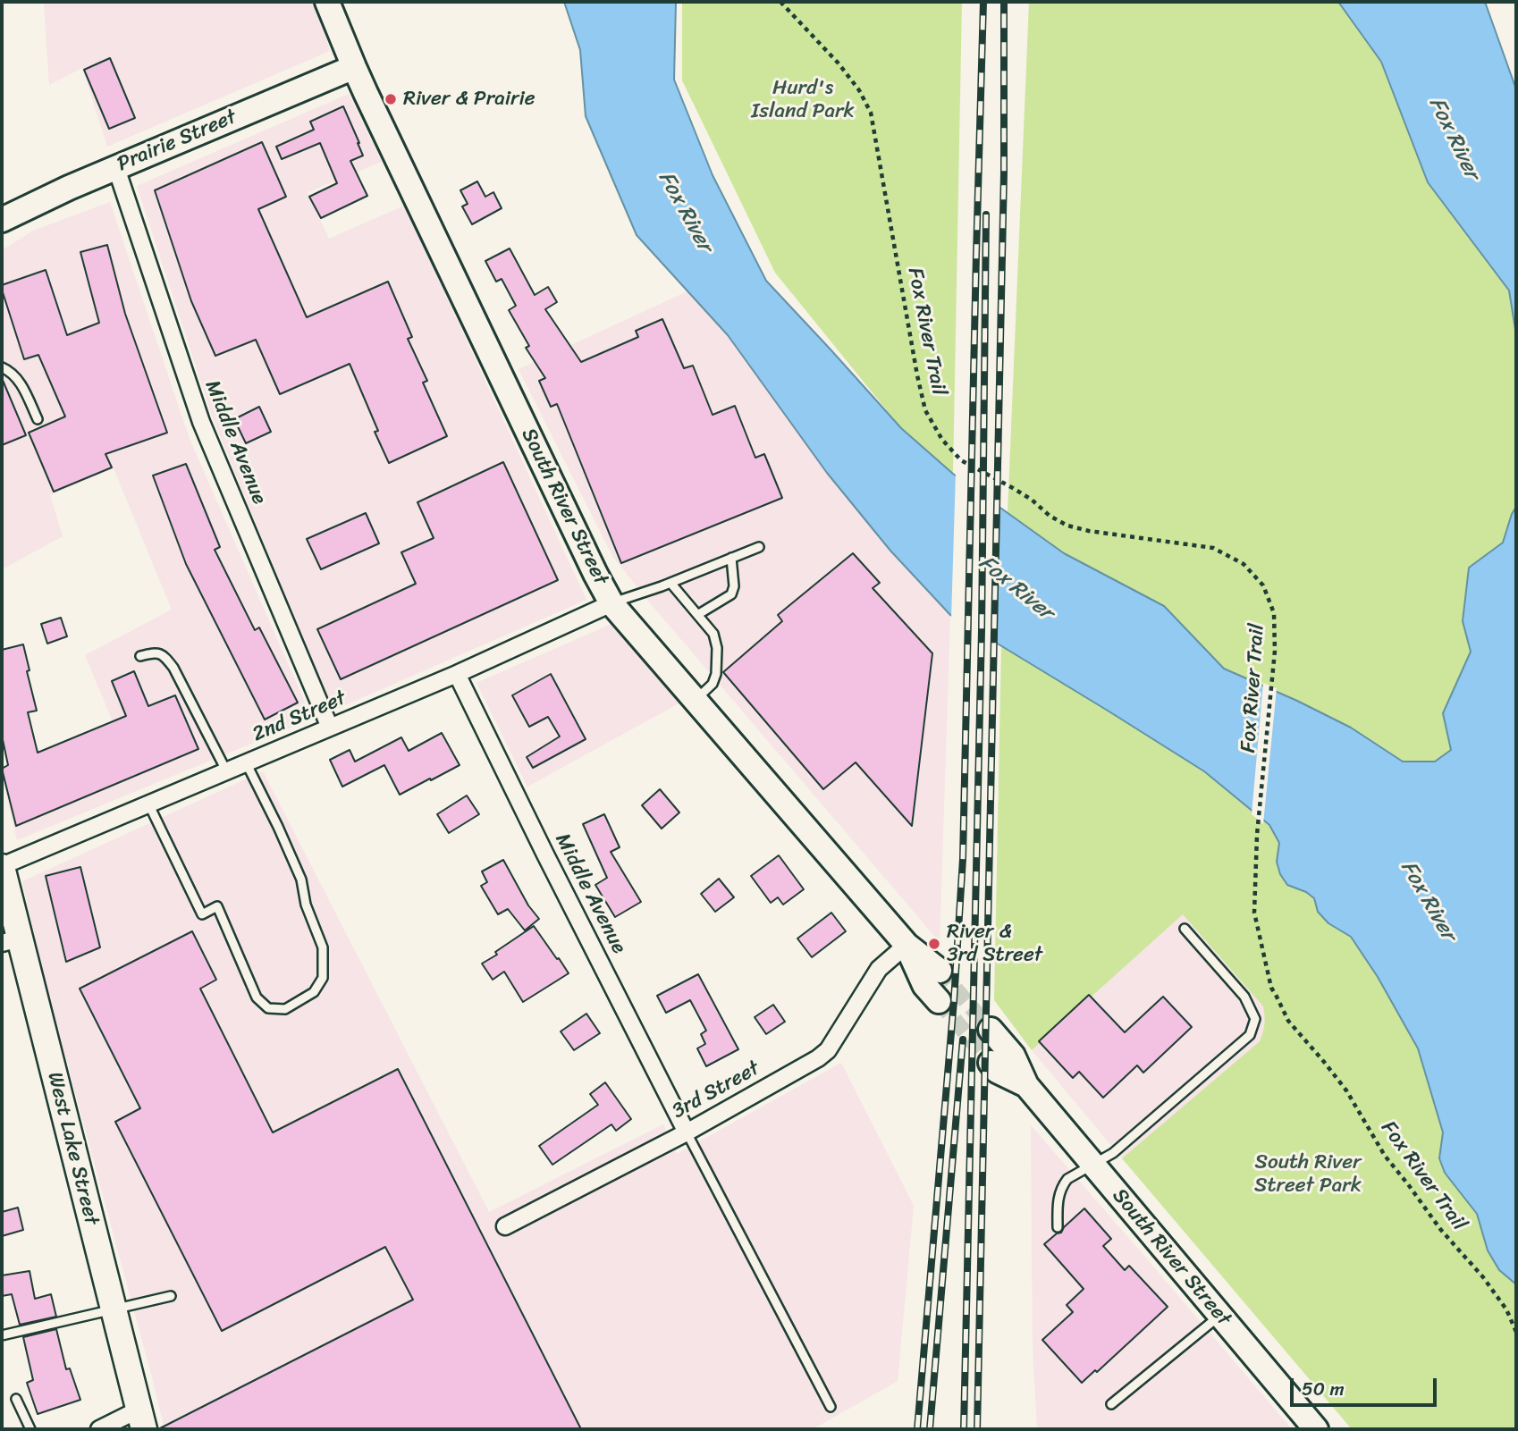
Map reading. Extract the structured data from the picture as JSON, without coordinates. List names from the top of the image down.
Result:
{
  "streets": {
    "main road": ["West Lake Street"],
    "street": [
      "Prairie Street",
      "Middle Avenue",
      "South River Street",
      "2nd Street",
      "3rd Street"
    ],
    "path": ["Fox River Trail"]
  },
  "crossings": [
    ["Prairie Street", "Middle Avenue"],
    ["Prairie Street", "South River Street"],
    ["Middle Avenue", "2nd Street"],
    ["Middle Avenue", "3rd Street"],
    ["South River Street", "2nd Street"],
    ["South River Street", "3rd Street"],
    ["2nd Street", "West Lake Street"]
  ],
  "water": ["Fox River"],
  "parks": ["Hurd's Island Park", "South River Street Park"],
  "places": ["River & Prairie", "River & 3rd Street"],
  "scale_bar": "50 m"
}
